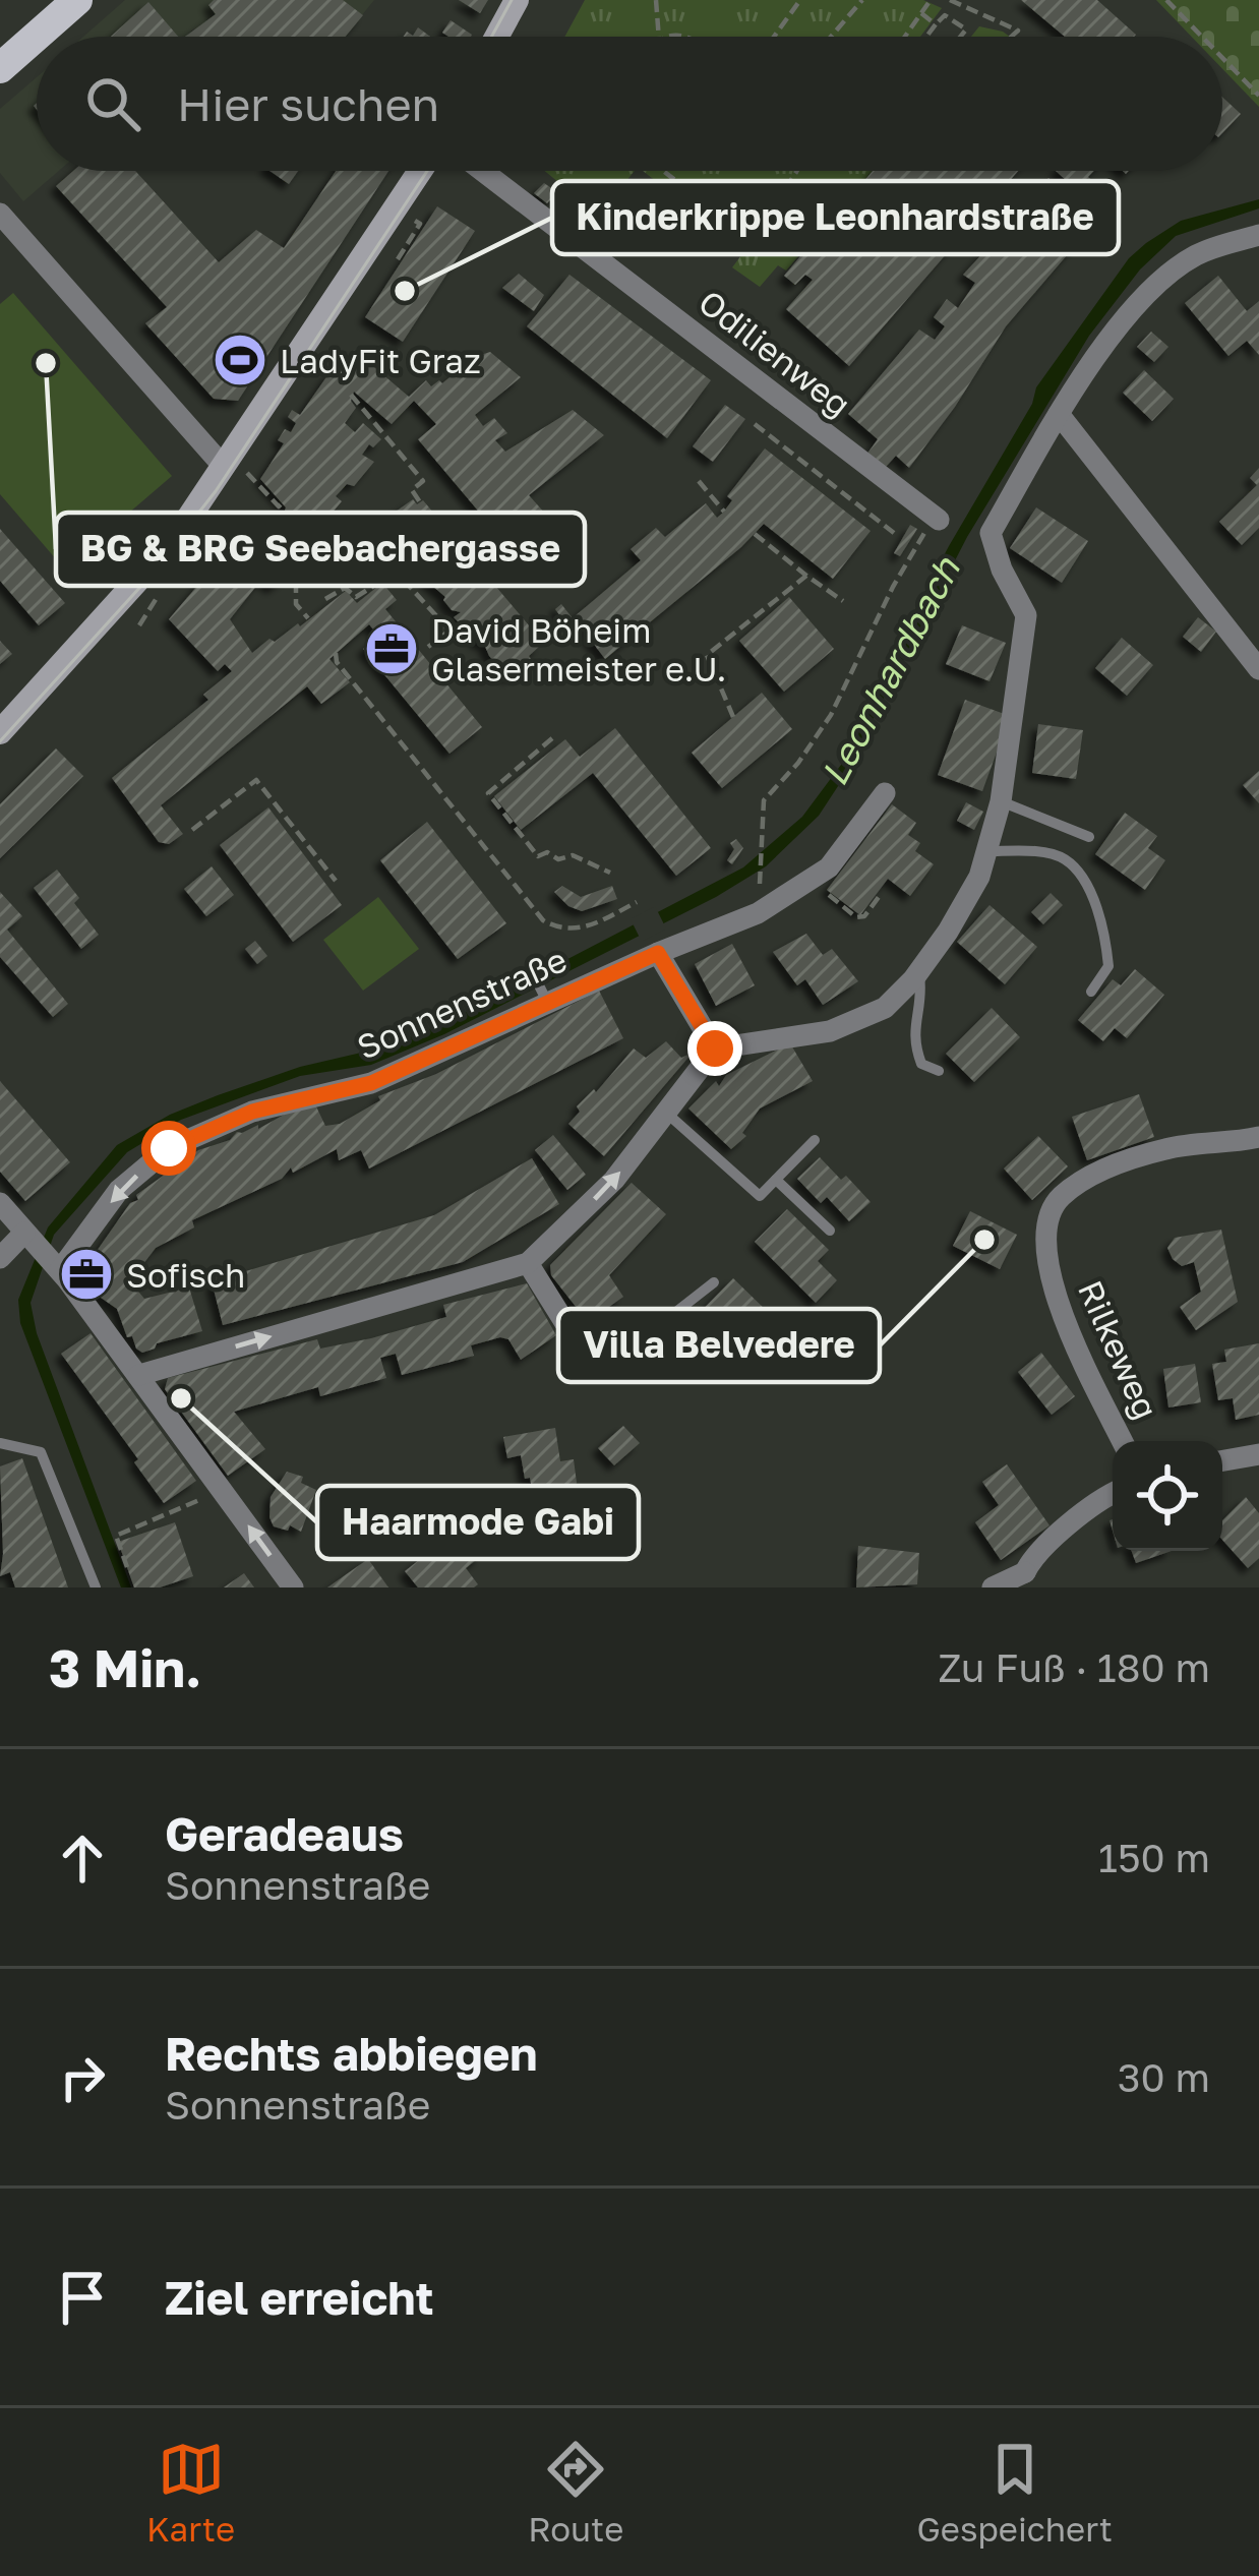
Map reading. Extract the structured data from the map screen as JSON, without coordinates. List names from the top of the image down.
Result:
{
  "streets": {
    "street": ["Odilienweg", "Sonnenstraße", "Rilkeweg"]
  },
  "one_way": ["Sonnenstraße"],
  "water": ["Leonhardbach"],
  "places": {
    "other": [
      "Kinderkrippe Leonhardstraße",
      "BG & BRG Seebachergasse",
      "Villa Belvedere",
      "Haarmode Gabi"
    ],
    "sports": ["LadyFit Graz"],
    "office": ["David Böheim Glasermeister e.U.", "Sofisch"]
  },
  "page": {
    "search": "Hier suchen",
    "heading": ["3 Min.", "Zu Fuß · 180 m"],
    "list": [
      ["Geradeaus", "Sonnenstraße", "150 m"],
      ["Rechts abbiegen", "Sonnenstraße", "30 m"],
      "Ziel erreicht"
    ],
    "nav": ["Karte", "Route", "Gespeichert"]
  }
}
